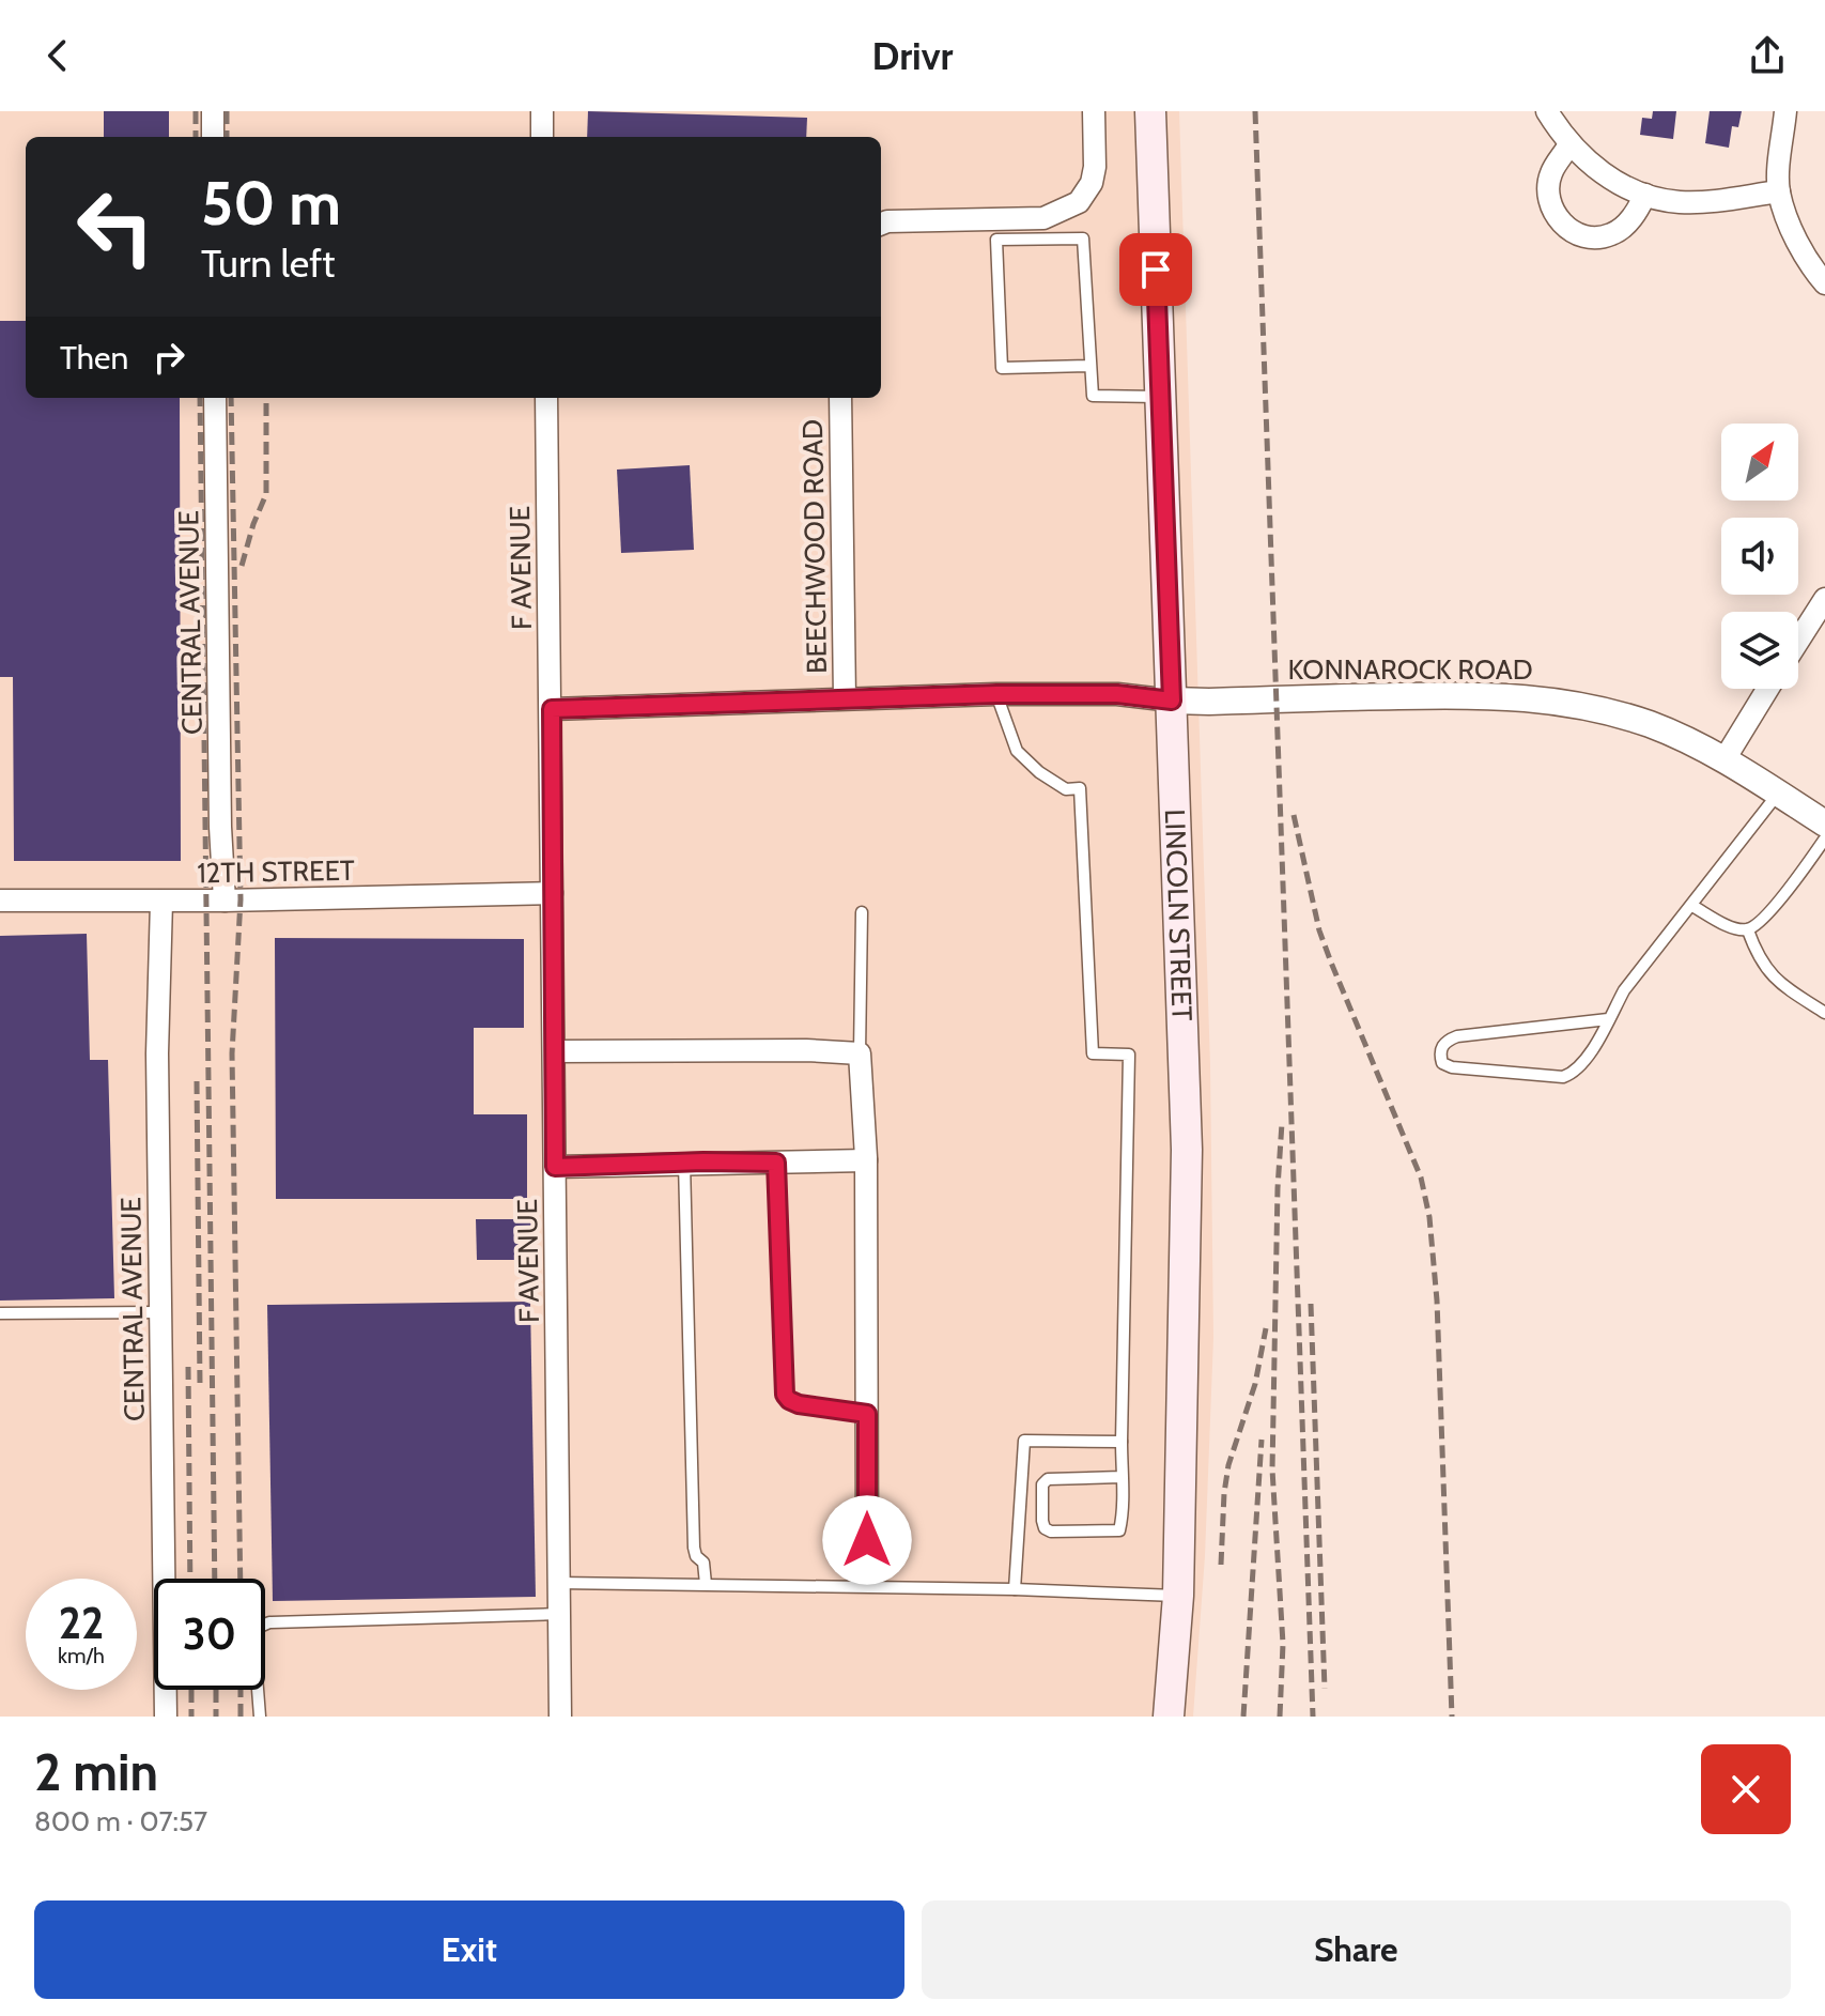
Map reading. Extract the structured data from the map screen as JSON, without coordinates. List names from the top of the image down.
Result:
{
  "streets": {
    "main road": ["LINCOLN STREET"],
    "street": [
      "BEECHWOOD ROAD",
      "F AVENUE",
      "CENTRAL AVENUE",
      "KONNAROCK ROAD",
      "12TH STREET"
    ]
  },
  "crossings": [
    ["F AVENUE", "12TH STREET"],
    ["CENTRAL AVENUE", "12TH STREET"],
    ["KONNAROCK ROAD", "LINCOLN STREET"]
  ],
  "north": "top right",
  "page": {
    "header": "Drivr",
    "turn": ["50 m", "Turn left"],
    "then": "Then",
    "speed": "22 km/h",
    "limit": "30",
    "heading": ["2 min", "800 m · 07:57"],
    "buttons": ["Exit", "Share"]
  }
}
